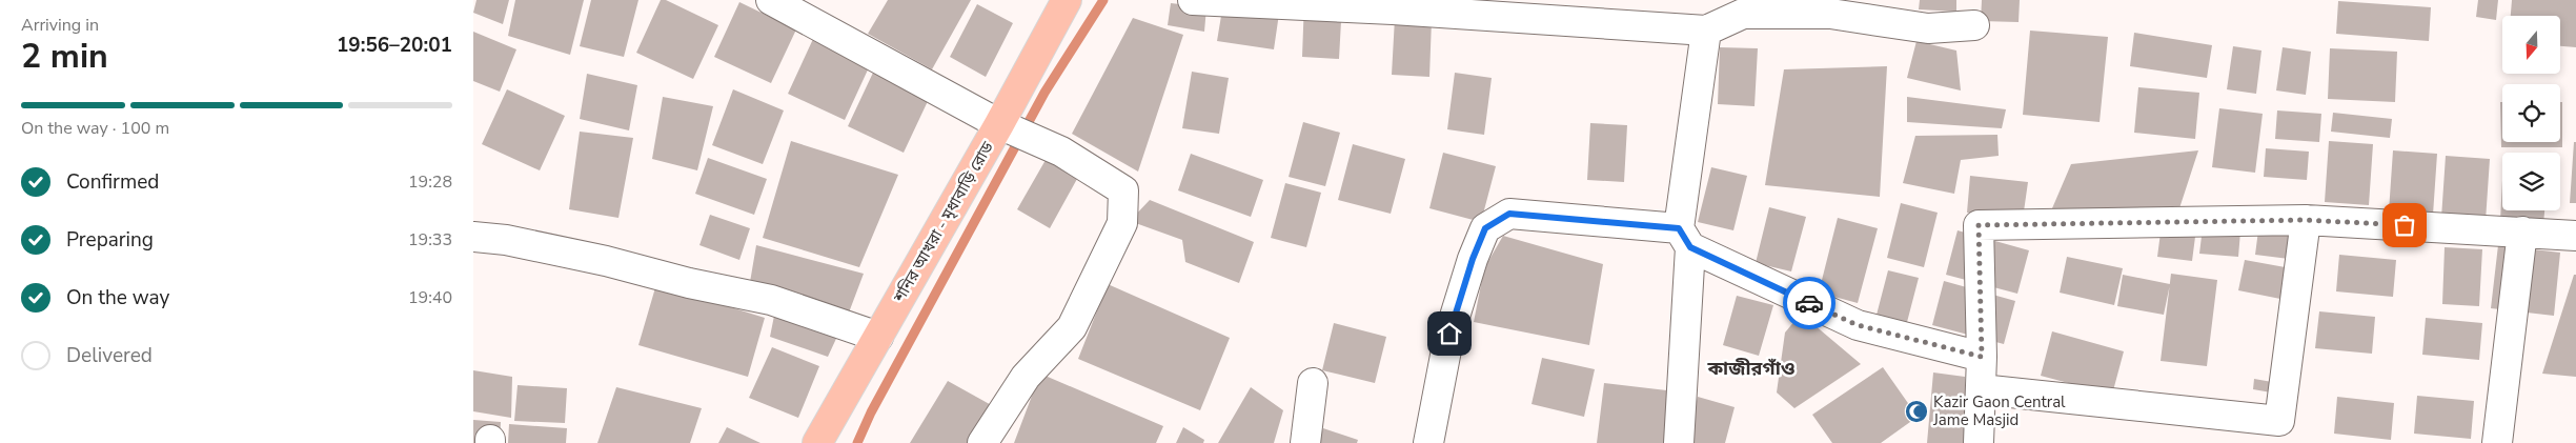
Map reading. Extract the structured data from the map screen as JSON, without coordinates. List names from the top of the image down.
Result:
{
  "streets": {
    "main road": ["শনির আখরা - মৃধাবাড়ি রোড"]
  },
  "districts": ["কাজীরগাঁও"],
  "places": {
    "mosque": ["Kazir Gaon Central Jame Masjid"]
  },
  "north": "bottom",
  "page": {
    "heading": ["2 min", "Arriving in", "19:56–20:01"],
    "bar": "On the way · 100 m",
    "list": [
      ["Confirmed", "19:28"],
      ["Preparing", "19:33"],
      ["On the way", "19:40"],
      "Delivered"
    ]
  }
}
